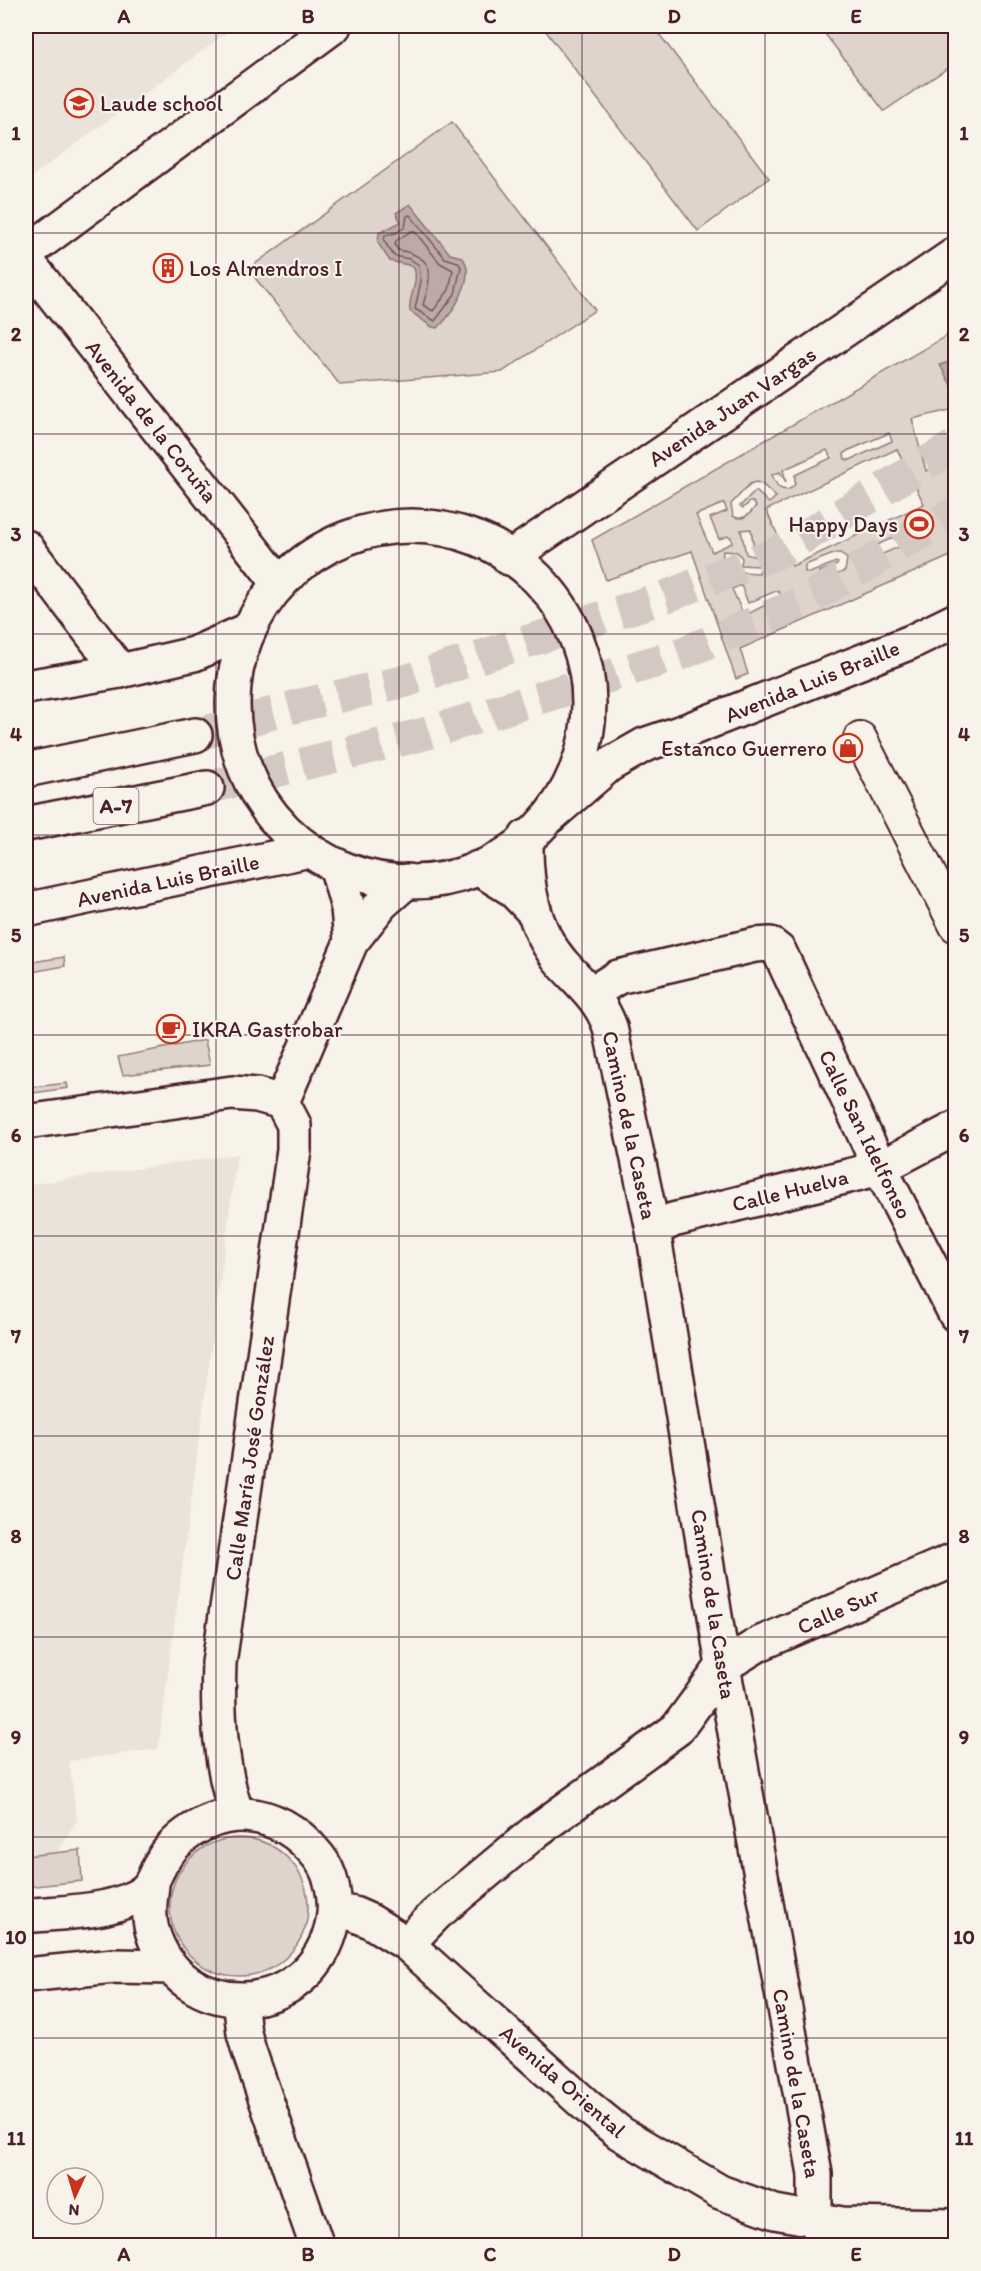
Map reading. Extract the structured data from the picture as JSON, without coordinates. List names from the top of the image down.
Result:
{
  "streets": {
    "main road": [
      "Avenida Juan Vargas",
      "Avenida de la Coruña",
      "Avenida Luis Braille",
      "A-7",
      "Camino de la Caseta",
      "Calle San Idelfonso",
      "Calle Huelva",
      "Calle María José González",
      "Calle Sur",
      "Avenida Oriental"
    ]
  },
  "crossings": [
    ["Camino de la Caseta", "Calle San Idelfonso"],
    ["Camino de la Caseta", "Calle Huelva"],
    ["Camino de la Caseta", "Calle Sur"],
    ["Camino de la Caseta", "Avenida Oriental"],
    ["Calle San Idelfonso", "Calle Huelva"],
    ["Calle María José González", "Avenida Oriental"]
  ],
  "places": {
    "school or university": ["Laude school"],
    "building": ["Los Almendros I"],
    "sports": ["Happy Days"],
    "shop": ["Estanco Guerrero"],
    "cafe": ["IKRA Gastrobar"]
  },
  "north": "bottom",
  "grid": {
    "columns": [
      "A",
      "B",
      "C",
      "D",
      "E"
    ],
    "rows": [
      "1",
      "2",
      "3",
      "4",
      "5",
      "6",
      "7",
      "8",
      "9",
      "10",
      "11"
    ]
  }
}
